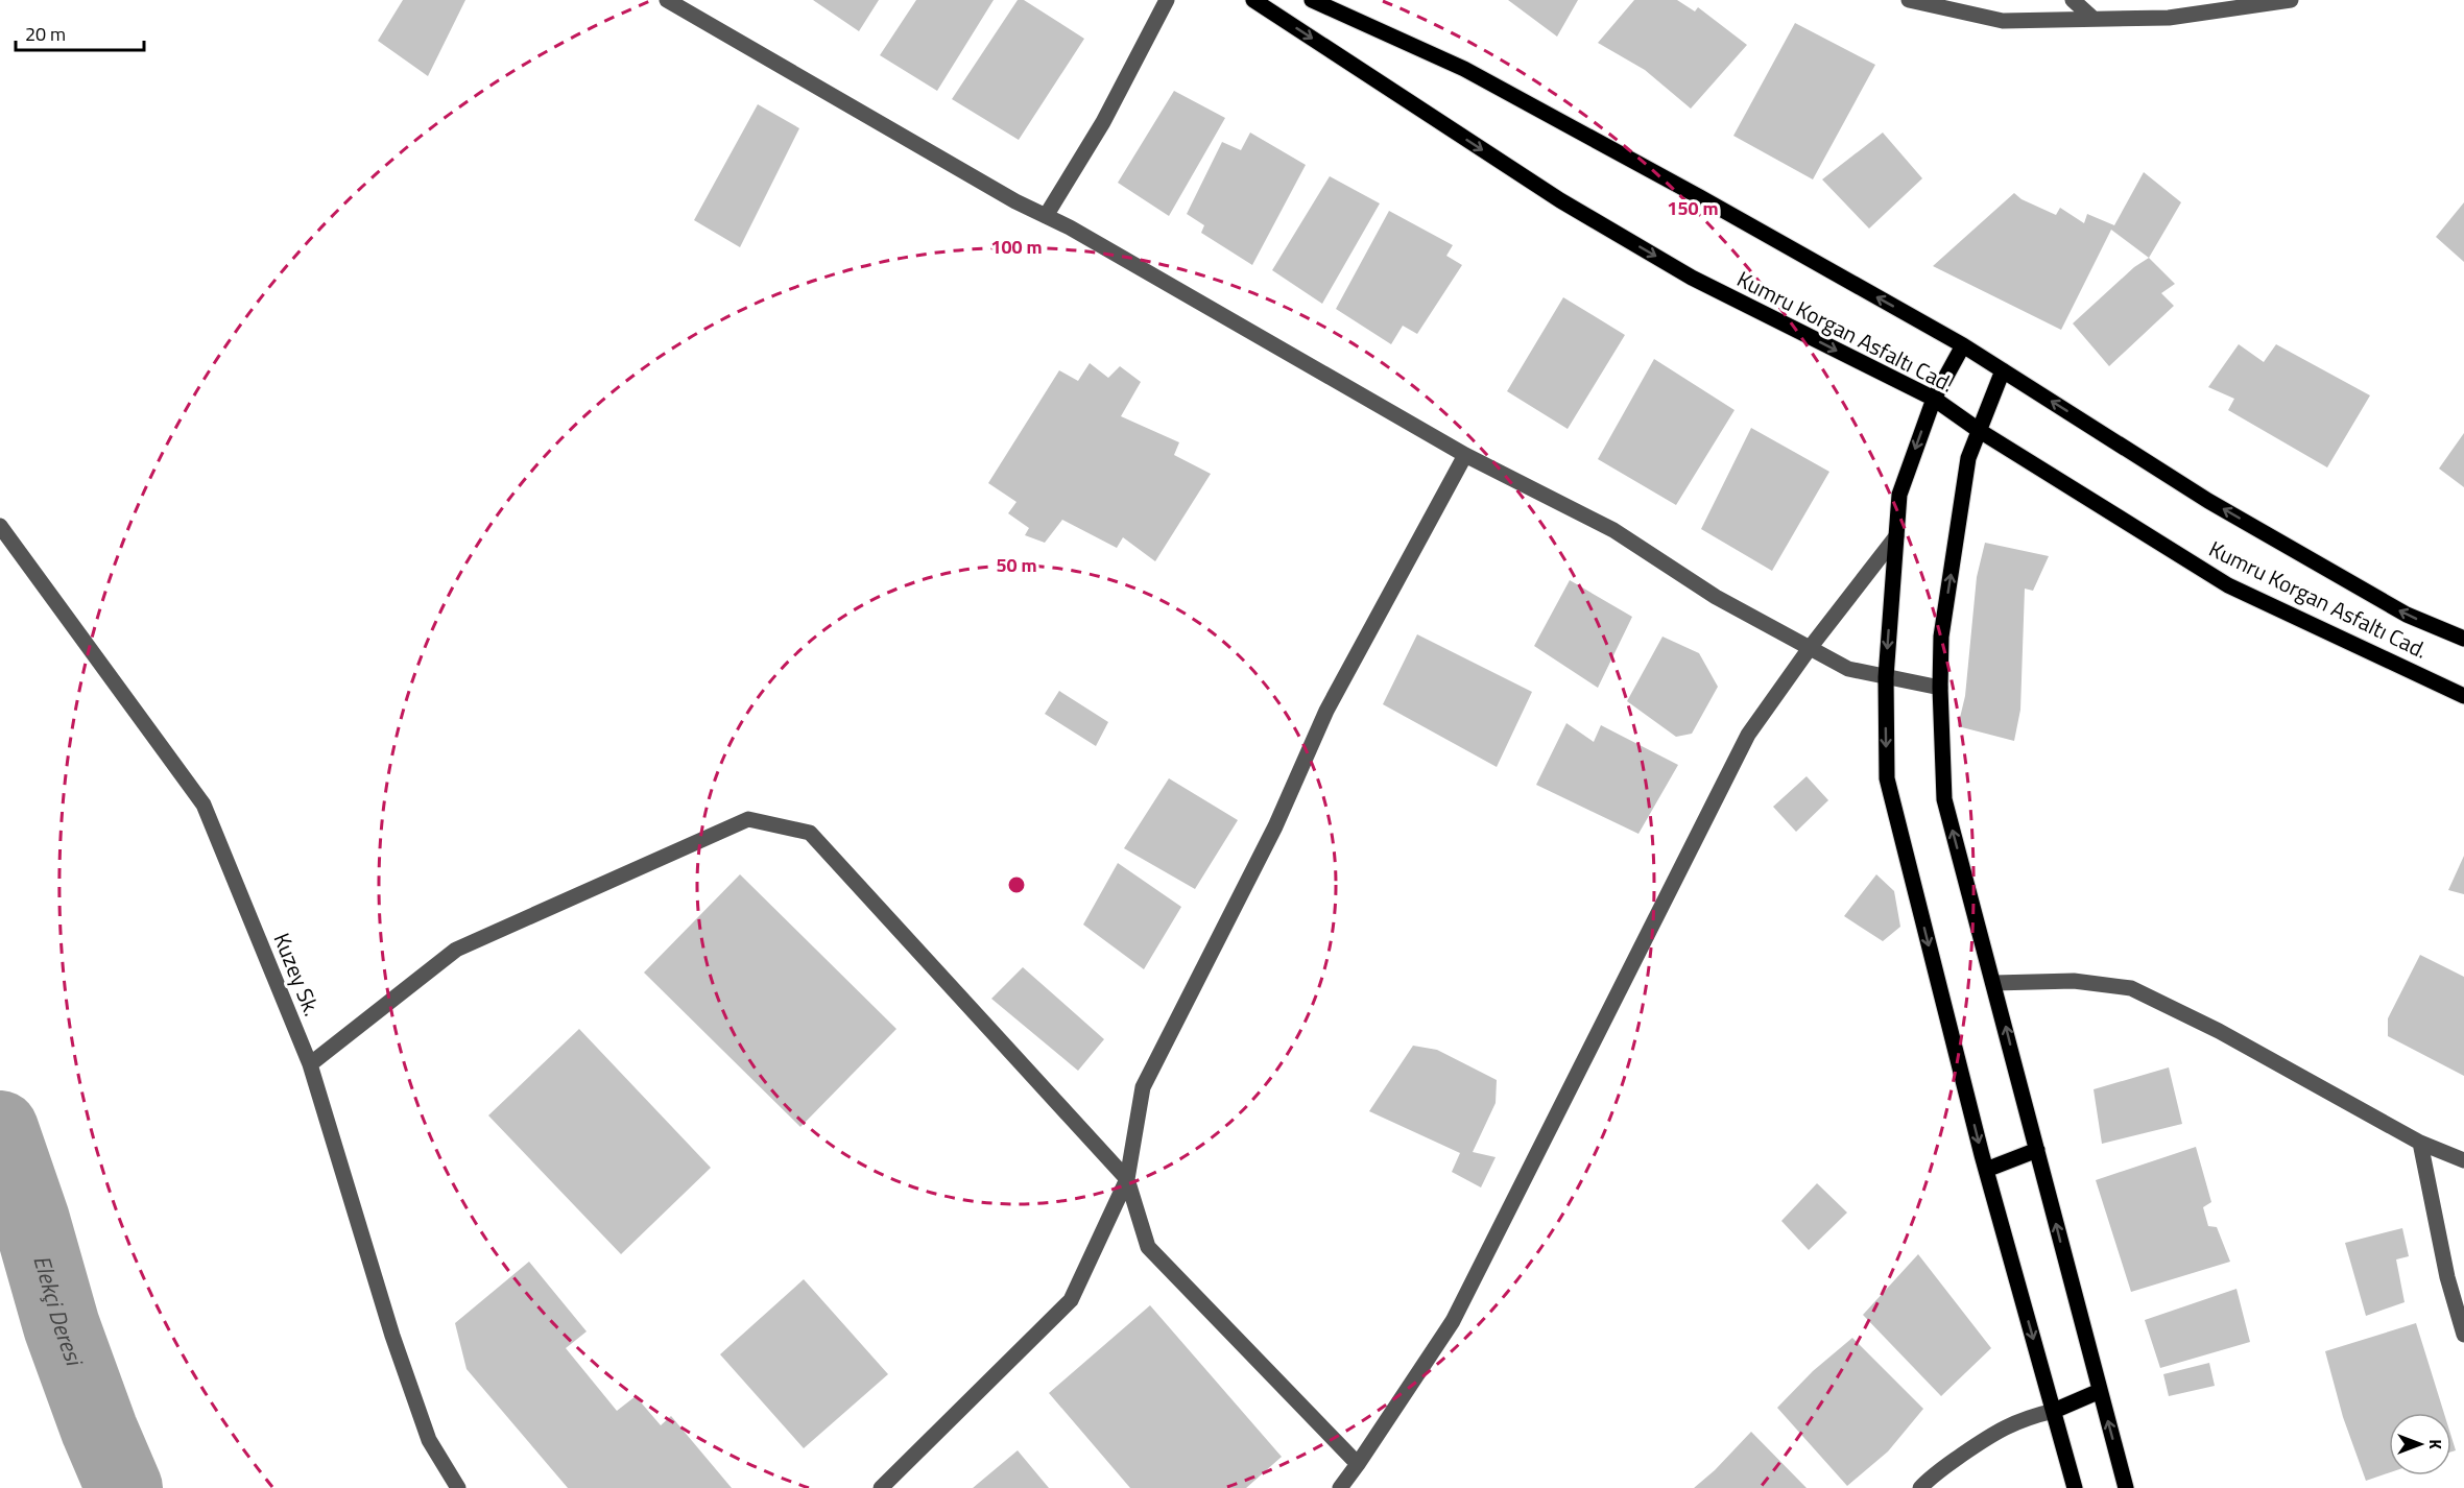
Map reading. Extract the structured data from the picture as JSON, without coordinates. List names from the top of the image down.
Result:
{
  "streets": {
    "main road": ["Kumru Korgan Asfaltı Cad."],
    "street": ["Kuzey Sk."]
  },
  "water": ["Elekçi Deresi"],
  "scale_bar": "20 m",
  "north": "right",
  "rings": ["150 m", "100 m", "50 m"]
}
